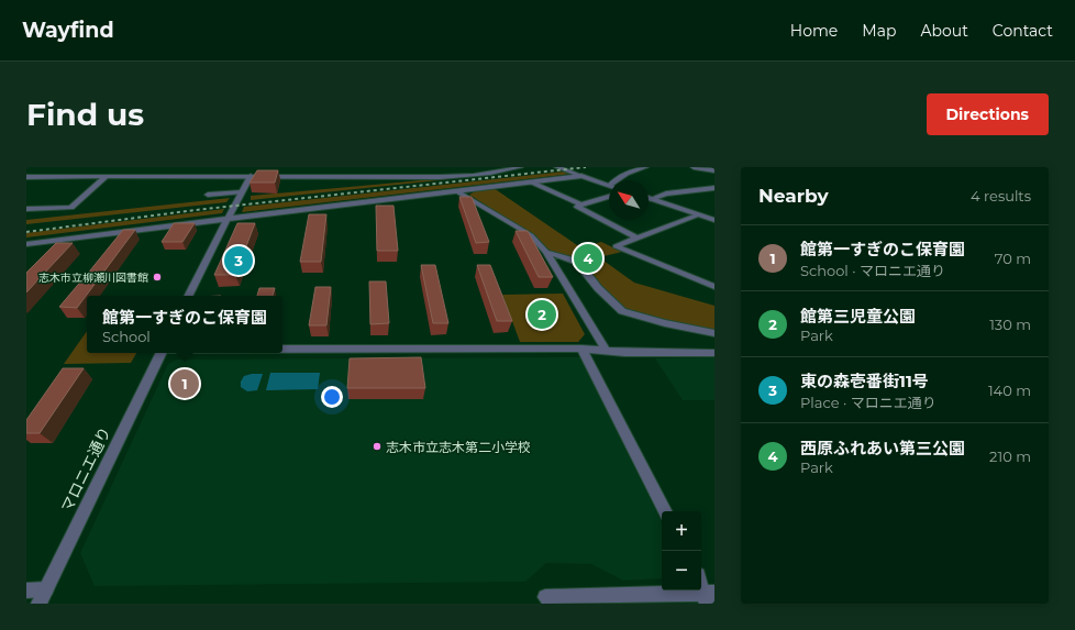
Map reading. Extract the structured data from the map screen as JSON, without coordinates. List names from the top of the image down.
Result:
{
  "streets": {
    "street": ["マロニエ通り"]
  },
  "places": ["志木市立柳瀬川図書館", "志木市立志木第二小学校"],
  "north": "top left",
  "page": {
    "header": "Wayfind",
    "nav": [
      "Home",
      "Map",
      "About",
      "Contact"
    ],
    "buttons": "Directions",
    "title": "Find us",
    "heading": ["Nearby", "4 results"],
    "list": [
      {
        "mark": "1",
        "name": "館第一すぎのこ保育園",
        "note": "School · マロニエ通り",
        "value": "70 m"
      },
      {
        "mark": "2",
        "name": "館第三児童公園",
        "note": "Park",
        "value": "130 m"
      },
      {
        "mark": "3",
        "name": "東の森壱番街11号",
        "note": "Place · マロニエ通り",
        "value": "140 m"
      },
      {
        "mark": "4",
        "name": "西原ふれあい第三公園",
        "note": "Park",
        "value": "210 m"
      }
    ],
    "pins": [
      "4",
      "3",
      "2",
      "1"
    ],
    "popup": ["館第一すぎのこ保育園", "School"],
    "map_buttons": ["+", "−"]
  }
}
